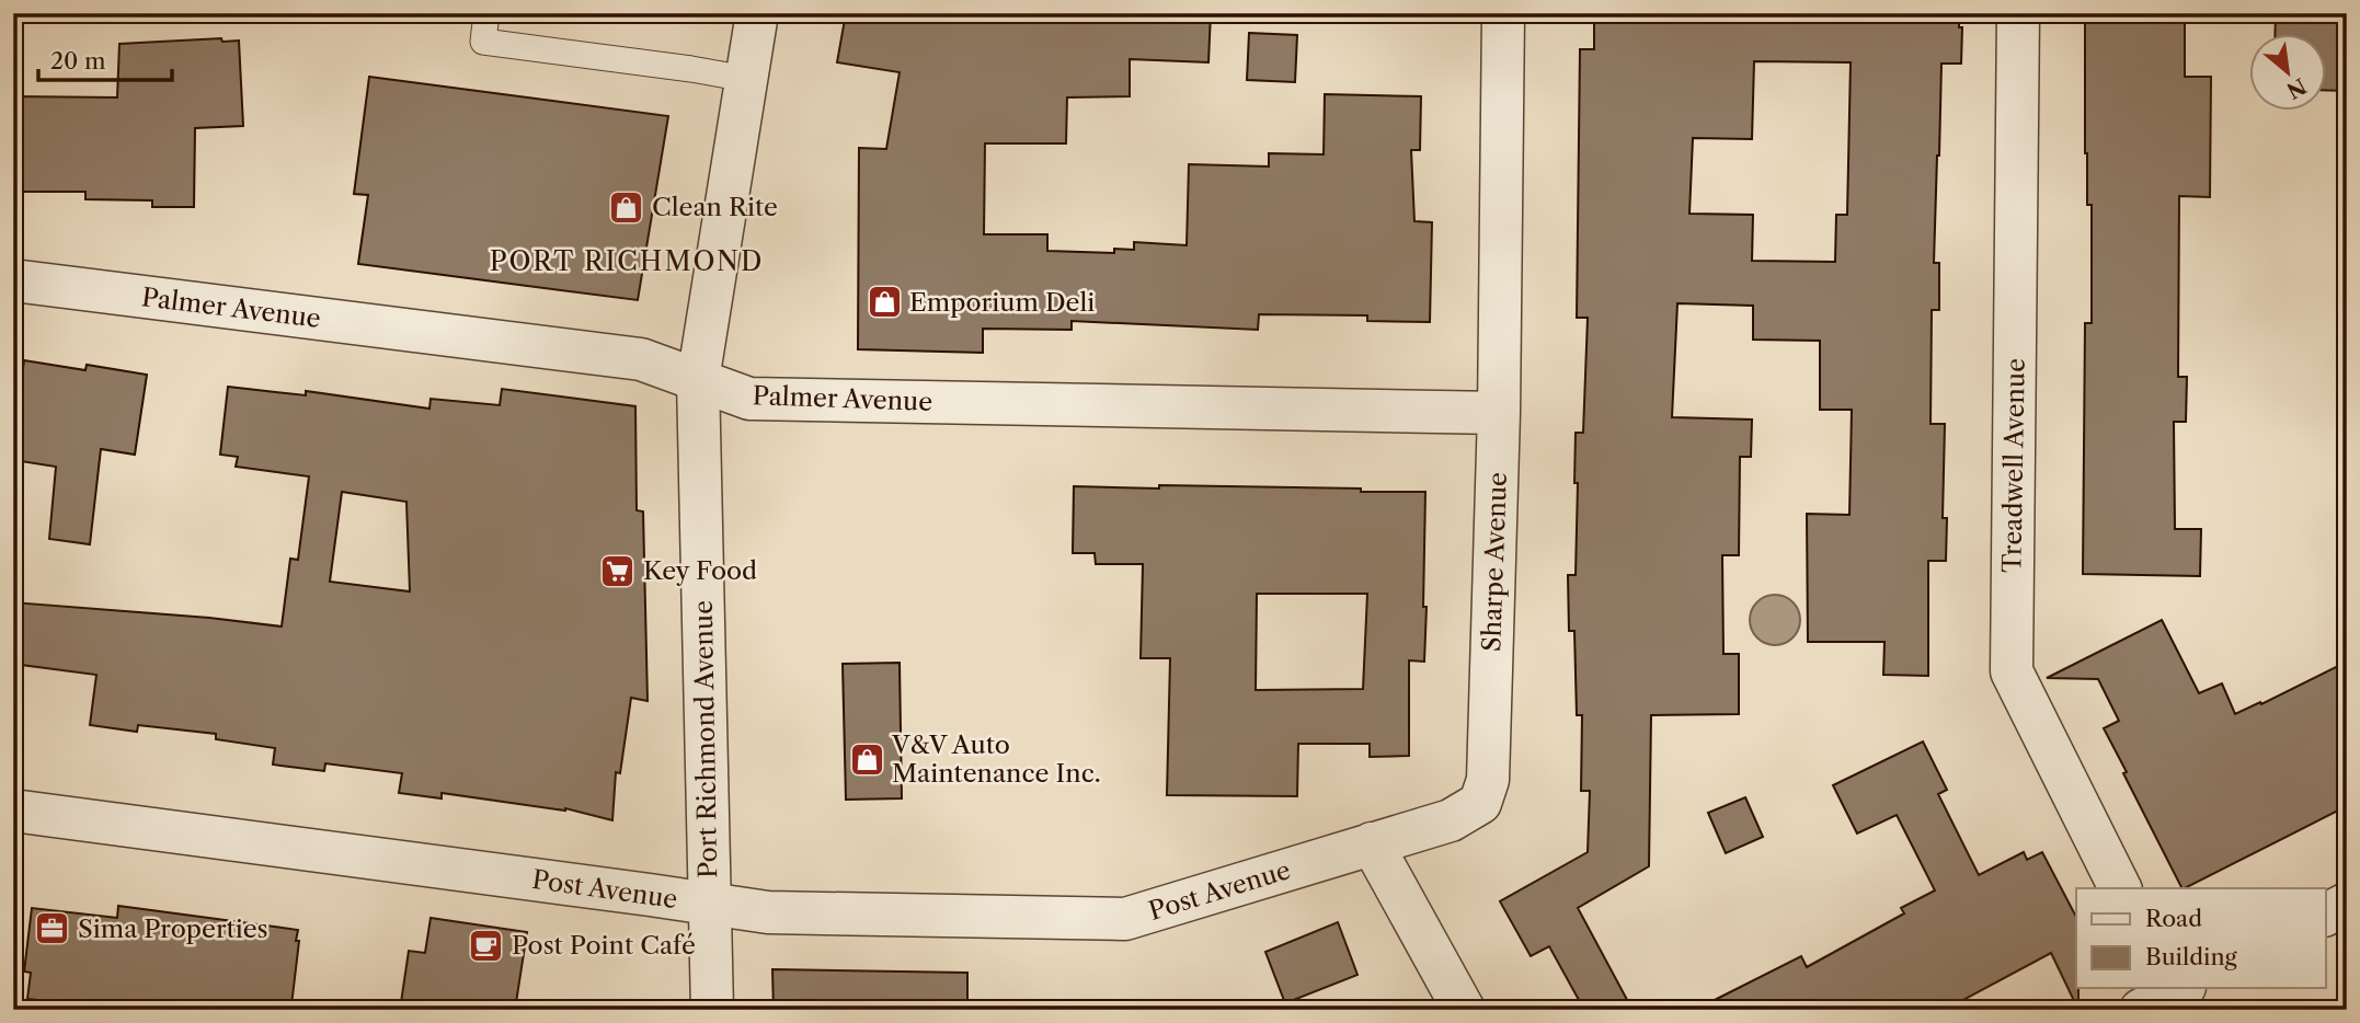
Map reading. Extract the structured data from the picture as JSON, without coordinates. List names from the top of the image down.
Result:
{
  "streets": {
    "street": [
      "Palmer Avenue",
      "Treadwell Avenue",
      "Sharpe Avenue",
      "Port Richmond Avenue",
      "Post Avenue"
    ]
  },
  "crossings": [
    ["Palmer Avenue", "Sharpe Avenue"],
    ["Palmer Avenue", "Port Richmond Avenue"],
    ["Sharpe Avenue", "Post Avenue"],
    ["Port Richmond Avenue", "Post Avenue"]
  ],
  "districts": ["PORT RICHMOND"],
  "places": {
    "shop": ["Clean Rite", "Emporium Deli", "V&V Auto Maintenance Inc."],
    "supermarket": ["Key Food"],
    "office": ["Sima Properties"],
    "cafe": ["Post Point Café"]
  },
  "legend": ["Road", "Building"],
  "scale_bar": "20 m",
  "north": "bottom right"
}
